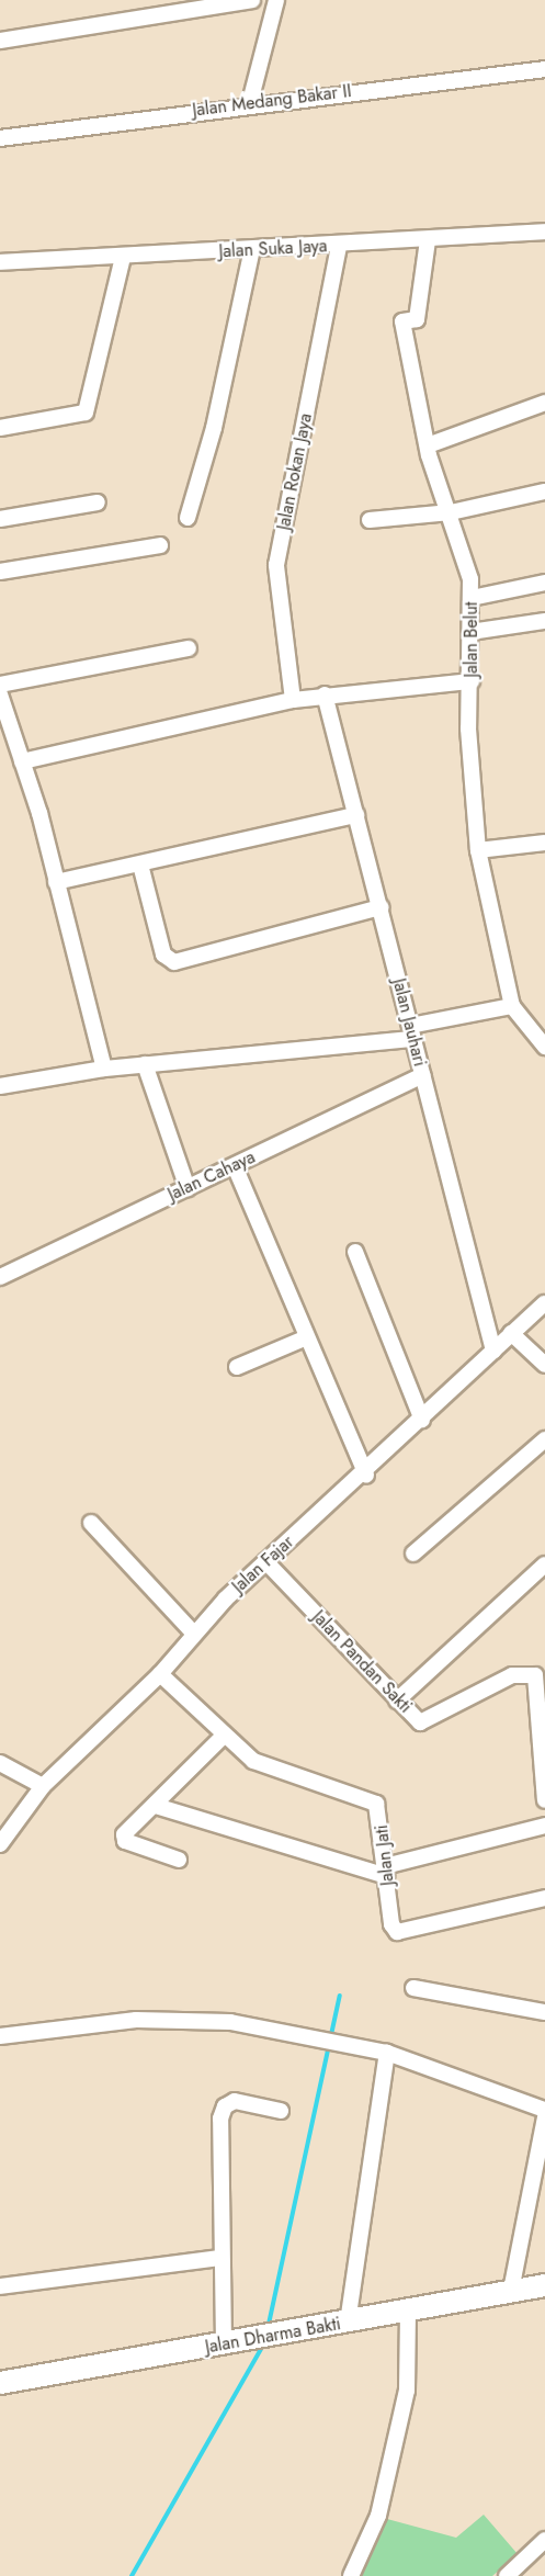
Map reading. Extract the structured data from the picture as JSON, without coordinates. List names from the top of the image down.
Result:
{
  "streets": {
    "main road": ["Jalan Dharma Bakti"],
    "street": [
      "Jalan Medang Bakar II",
      "Jalan Suka Jaya",
      "Jalan Rokan Jaya",
      "Jalan Belut",
      "Jalan Jauhari",
      "Jalan Cahaya",
      "Jalan Fajar",
      "Jalan Pandan Sakti",
      "Jalan Jati"
    ]
  },
  "crossings": [
    ["Jalan Suka Jaya", "Jalan Rokan Jaya"],
    ["Jalan Suka Jaya", "Jalan Belut"],
    ["Jalan Jauhari", "Jalan Cahaya"],
    ["Jalan Jauhari", "Jalan Fajar"],
    ["Jalan Fajar", "Jalan Pandan Sakti"],
    ["Jalan Fajar", "Jalan Jati"]
  ]
}
